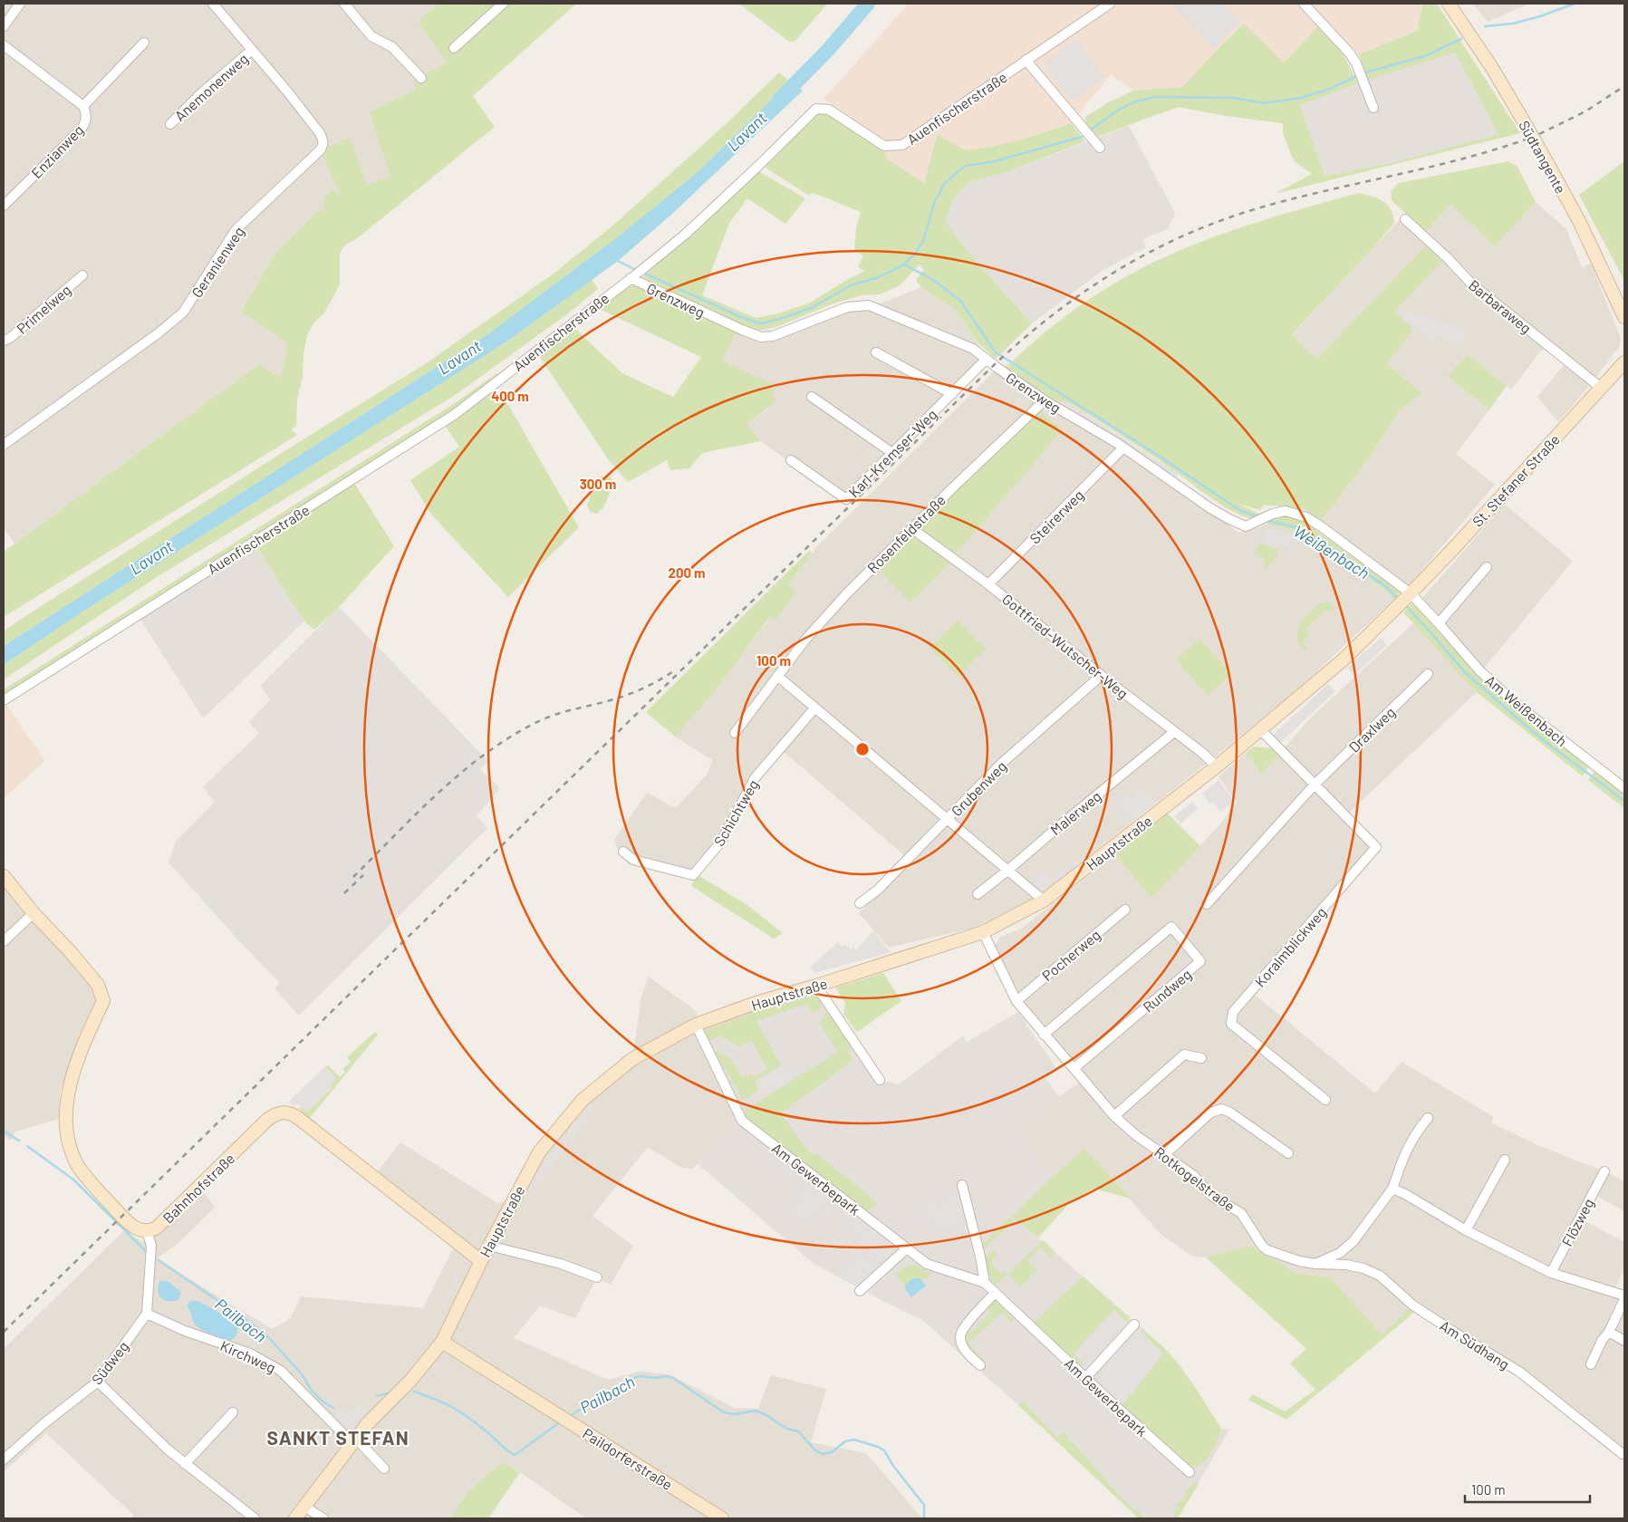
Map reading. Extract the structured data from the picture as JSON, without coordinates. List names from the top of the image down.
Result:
{
  "streets": {
    "main road": [
      "Südtangente",
      "St. Stefaner Straße",
      "Hauptstraße",
      "Bahnhofstraße",
      "Paildorferstraße"
    ],
    "street": [
      "Anemonenweg",
      "Auenfischerstraße",
      "Enzianweg",
      "Geranienweg",
      "Grenzweg",
      "Barbaraweg",
      "Primelweg",
      "Karl-Kremser-Weg",
      "Steirerweg",
      "Rosenfeldstraße",
      "Gottfried-Wutscher-Weg",
      "Am Weißenbach",
      "Draxlweg",
      "Grubenweg",
      "Schichtweg",
      "Malerweg",
      "Koralmblickweg",
      "Pocherweg",
      "Rundweg",
      "Am Gewerbepark",
      "Rotkogelstraße",
      "Flözweg",
      "Am Südhang",
      "Kirchweg",
      "Südweg"
    ]
  },
  "crossings": [
    ["Anemonenweg", "Geranienweg"],
    ["Auenfischerstraße", "Grenzweg"],
    ["Grenzweg", "Karl-Kremser-Weg"],
    ["Grenzweg", "St. Stefaner Straße"],
    ["Grenzweg", "Steirerweg"],
    ["Grenzweg", "Rosenfeldstraße"],
    ["Grenzweg", "Am Weißenbach"],
    ["Grenzweg", "Hauptstraße"],
    ["Barbaraweg", "St. Stefaner Straße"],
    ["St. Stefaner Straße", "Am Weißenbach"],
    ["St. Stefaner Straße", "Hauptstraße"],
    ["Steirerweg", "Gottfried-Wutscher-Weg"],
    ["Rosenfeldstraße", "Gottfried-Wutscher-Weg"],
    ["Gottfried-Wutscher-Weg", "Grubenweg"],
    ["Gottfried-Wutscher-Weg", "Malerweg"],
    ["Gottfried-Wutscher-Weg", "Hauptstraße"],
    ["Am Weißenbach", "Hauptstraße"],
    ["Draxlweg", "Koralmblickweg"],
    ["Hauptstraße", "Koralmblickweg"],
    ["Hauptstraße", "Am Gewerbepark"],
    ["Hauptstraße", "Rotkogelstraße"],
    ["Hauptstraße", "Bahnhofstraße"],
    ["Hauptstraße", "Kirchweg"],
    ["Hauptstraße", "Paildorferstraße"],
    ["Pocherweg", "Rotkogelstraße"],
    ["Rundweg", "Rotkogelstraße"],
    ["Rotkogelstraße", "Am Südhang"],
    ["Kirchweg", "Südweg"]
  ],
  "districts": ["SANKT STEFAN"],
  "water": ["Lavant", "Weißenbach", "Pailbach"],
  "scale_bar": "100 m",
  "rings": [
    "400 m",
    "300 m",
    "200 m",
    "100 m"
  ]
}
